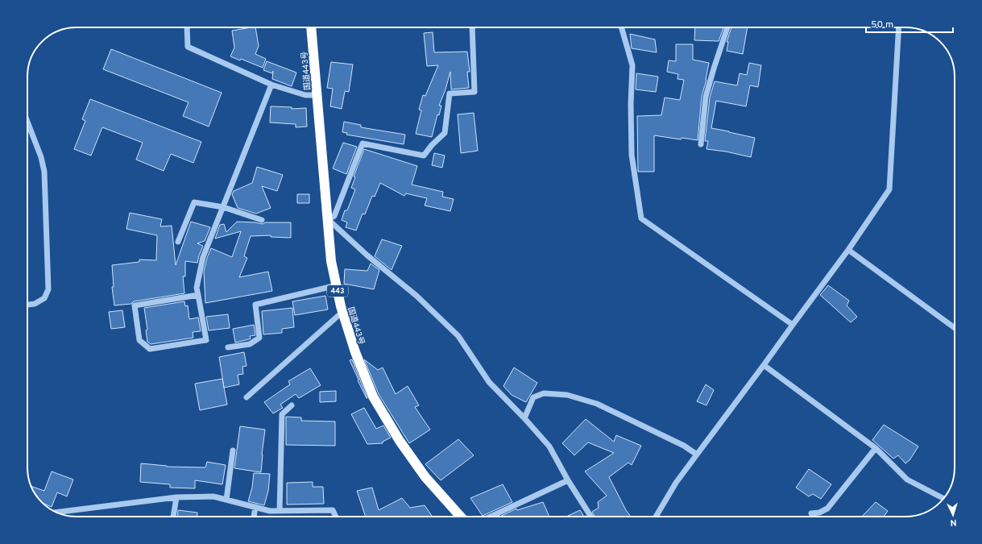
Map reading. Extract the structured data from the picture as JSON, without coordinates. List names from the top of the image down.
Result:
{
  "streets": {
    "highway": ["国道443号", "443"]
  },
  "scale_bar": "50 m",
  "north": "bottom"
}
